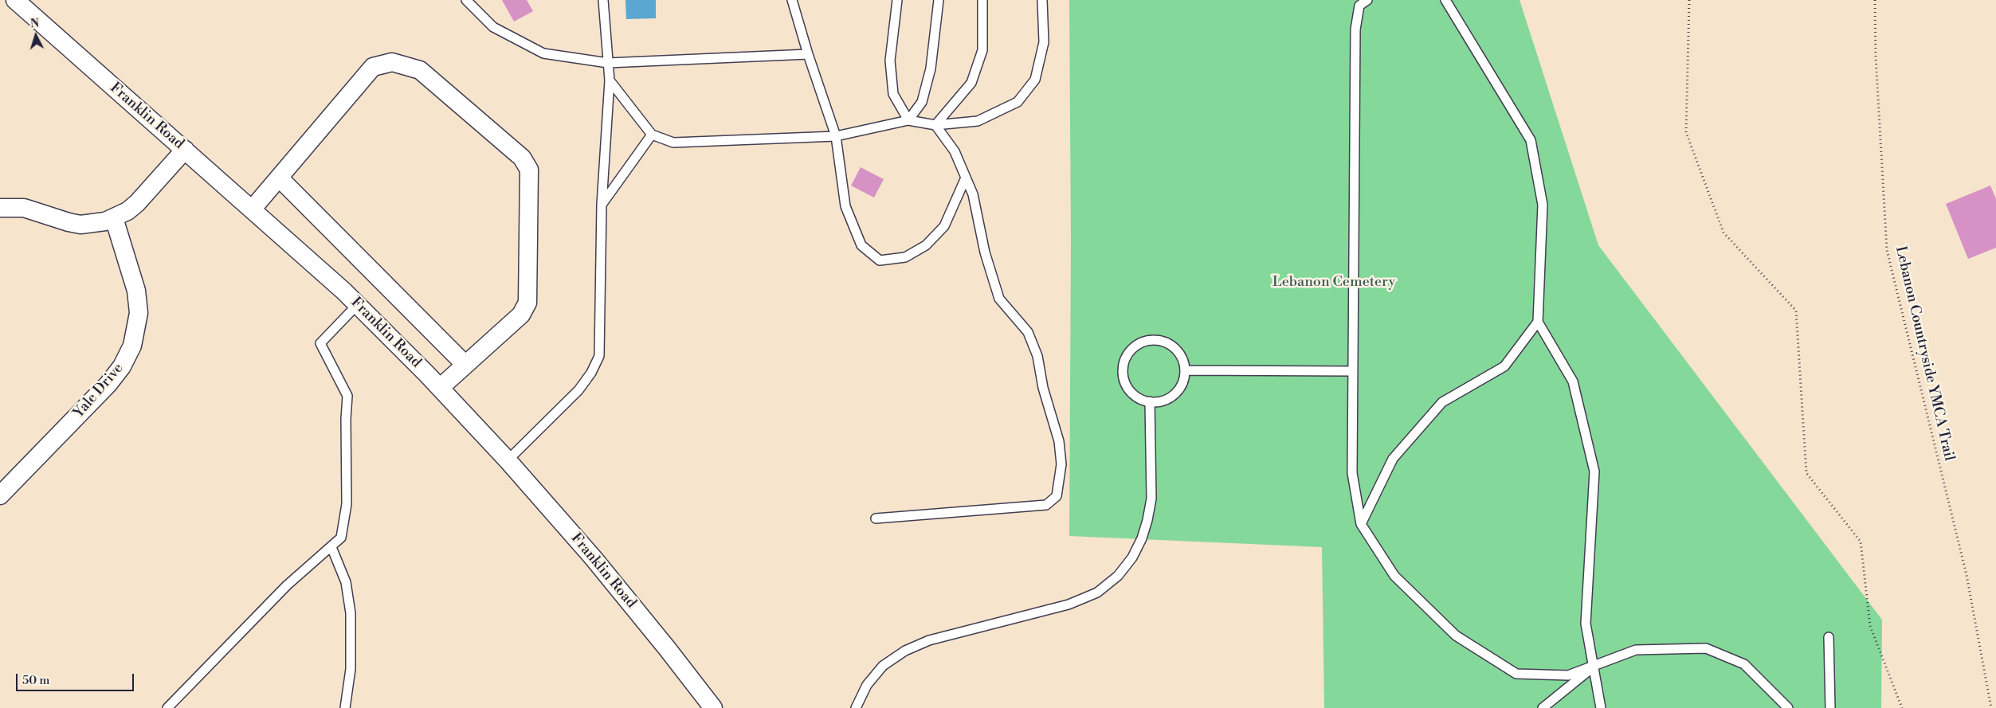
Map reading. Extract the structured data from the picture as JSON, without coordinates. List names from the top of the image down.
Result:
{
  "streets": {
    "street": ["Franklin Road", "Yale Drive"],
    "path": ["Lebanon Countryside YMCA Trail"]
  },
  "parks": ["Lebanon Cemetery"],
  "scale_bar": "50 m",
  "north": "top"
}
